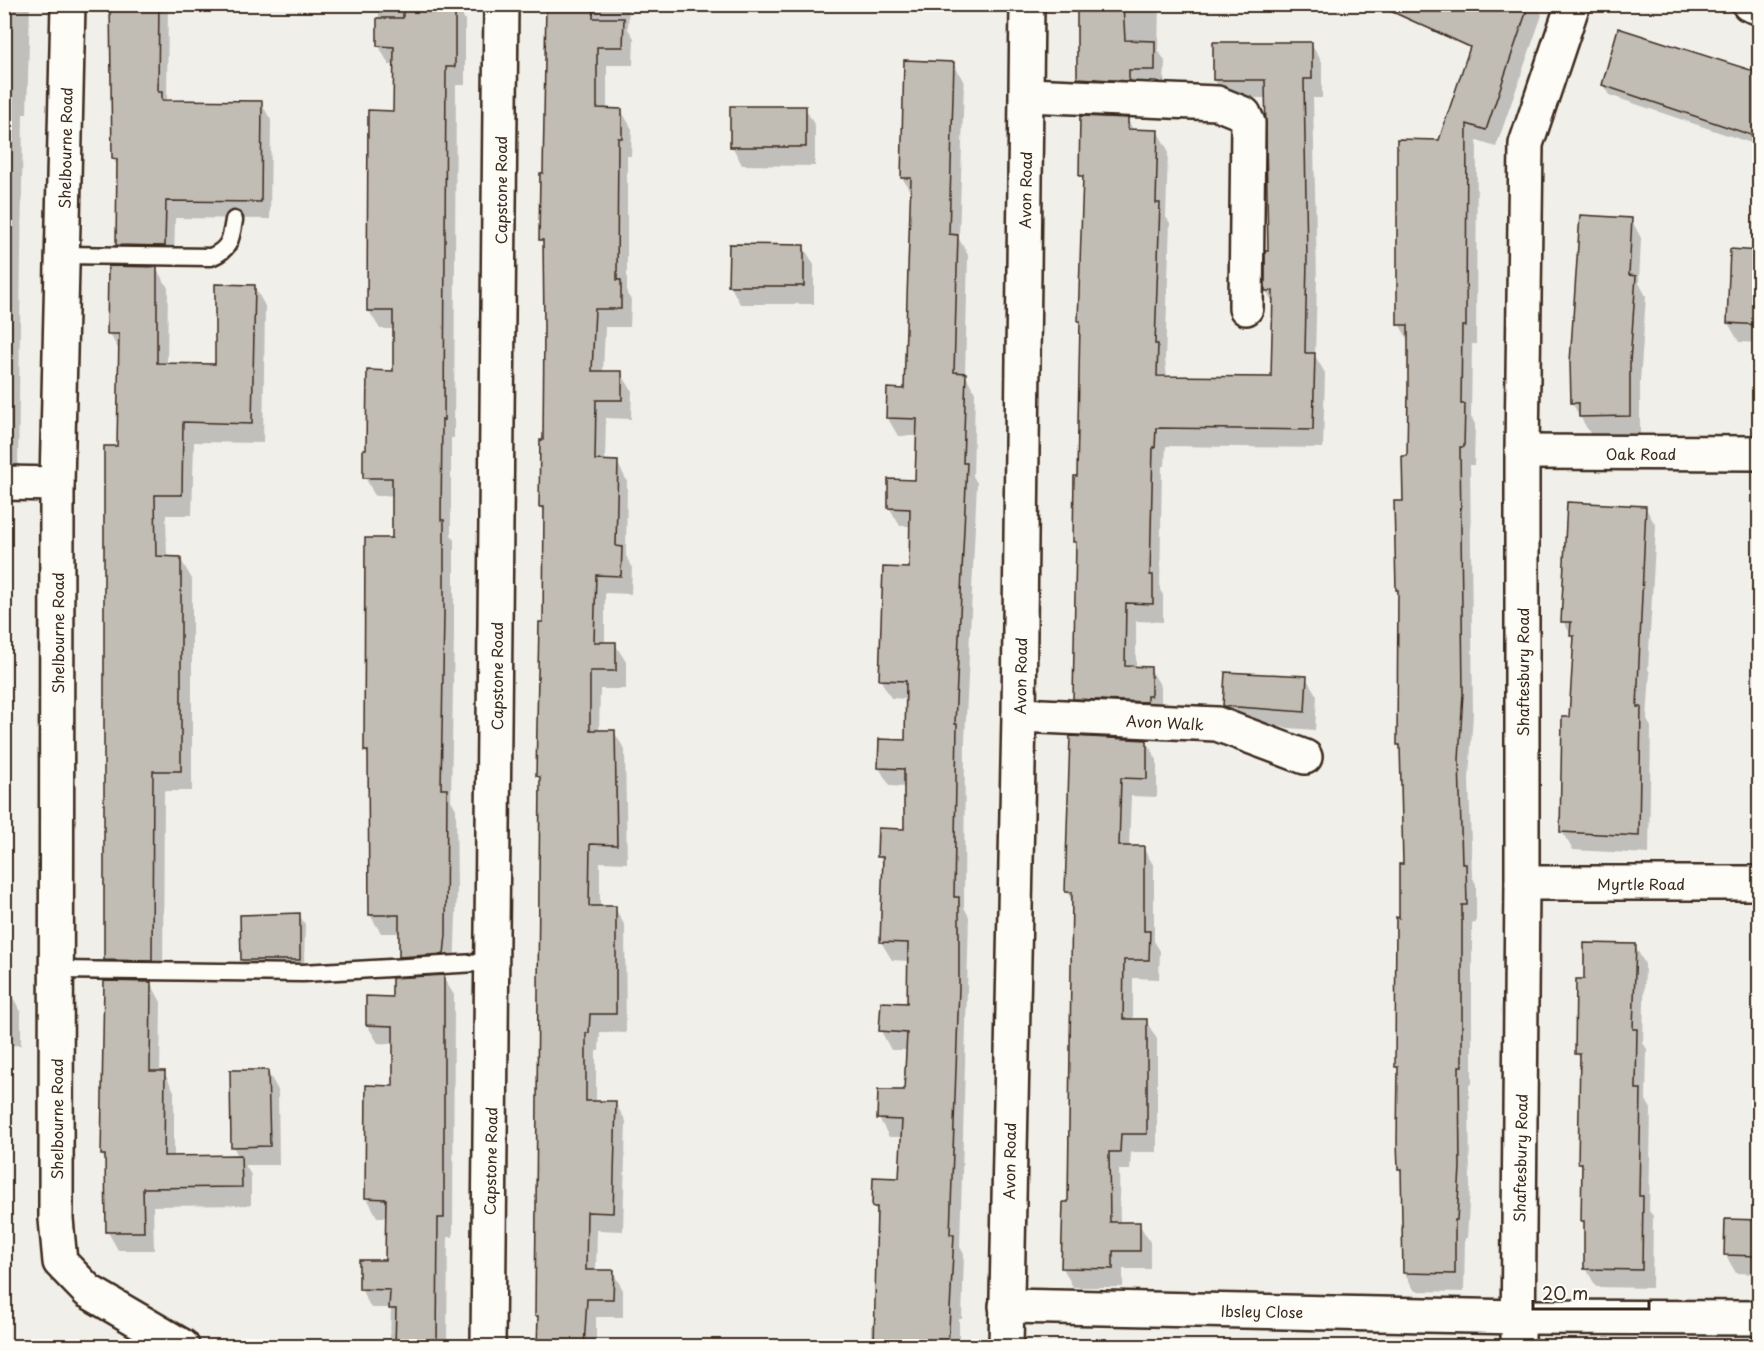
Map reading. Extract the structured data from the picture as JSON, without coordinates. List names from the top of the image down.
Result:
{
  "streets": {
    "street": [
      "Shelbourne Road",
      "Capstone Road",
      "Avon Road",
      "Oak Road",
      "Shaftesbury Road",
      "Avon Walk",
      "Myrtle Road",
      "Ibsley Close"
    ]
  },
  "crossings": [
    ["Avon Road", "Avon Walk"],
    ["Avon Road", "Ibsley Close"],
    ["Oak Road", "Shaftesbury Road"],
    ["Shaftesbury Road", "Myrtle Road"],
    ["Shaftesbury Road", "Ibsley Close"]
  ],
  "scale_bar": "20 m"
}
